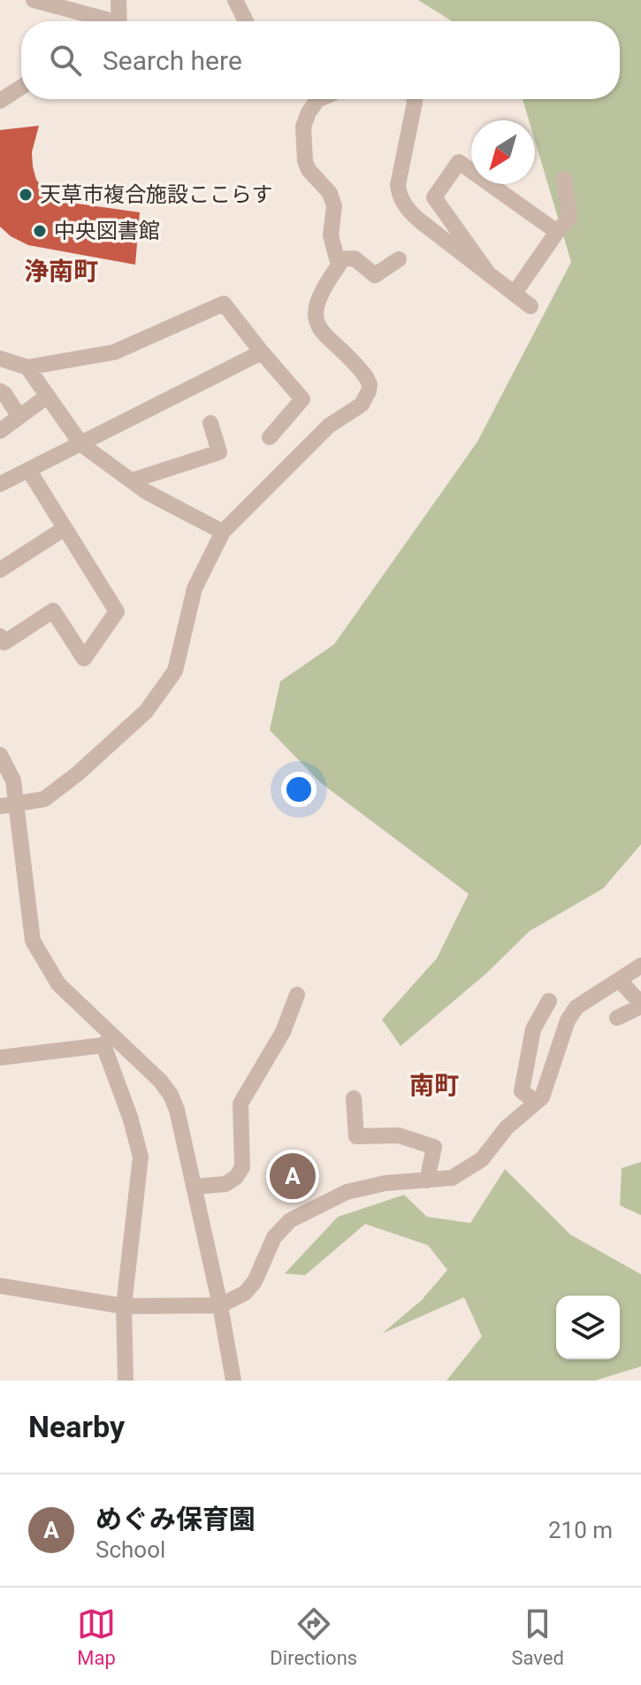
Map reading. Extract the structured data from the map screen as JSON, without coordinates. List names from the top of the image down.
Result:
{
  "districts": ["浄南町", "南町"],
  "places": ["天草市複合施設ここらす", "中央図書館"],
  "north": "bottom left",
  "page": {
    "search": "Search here",
    "pins": "A",
    "heading": "Nearby",
    "list": [
      {
        "mark": "A",
        "name": "めぐみ保育園",
        "note": "School",
        "value": "210 m"
      }
    ],
    "nav": ["Map", "Directions", "Saved"]
  }
}
